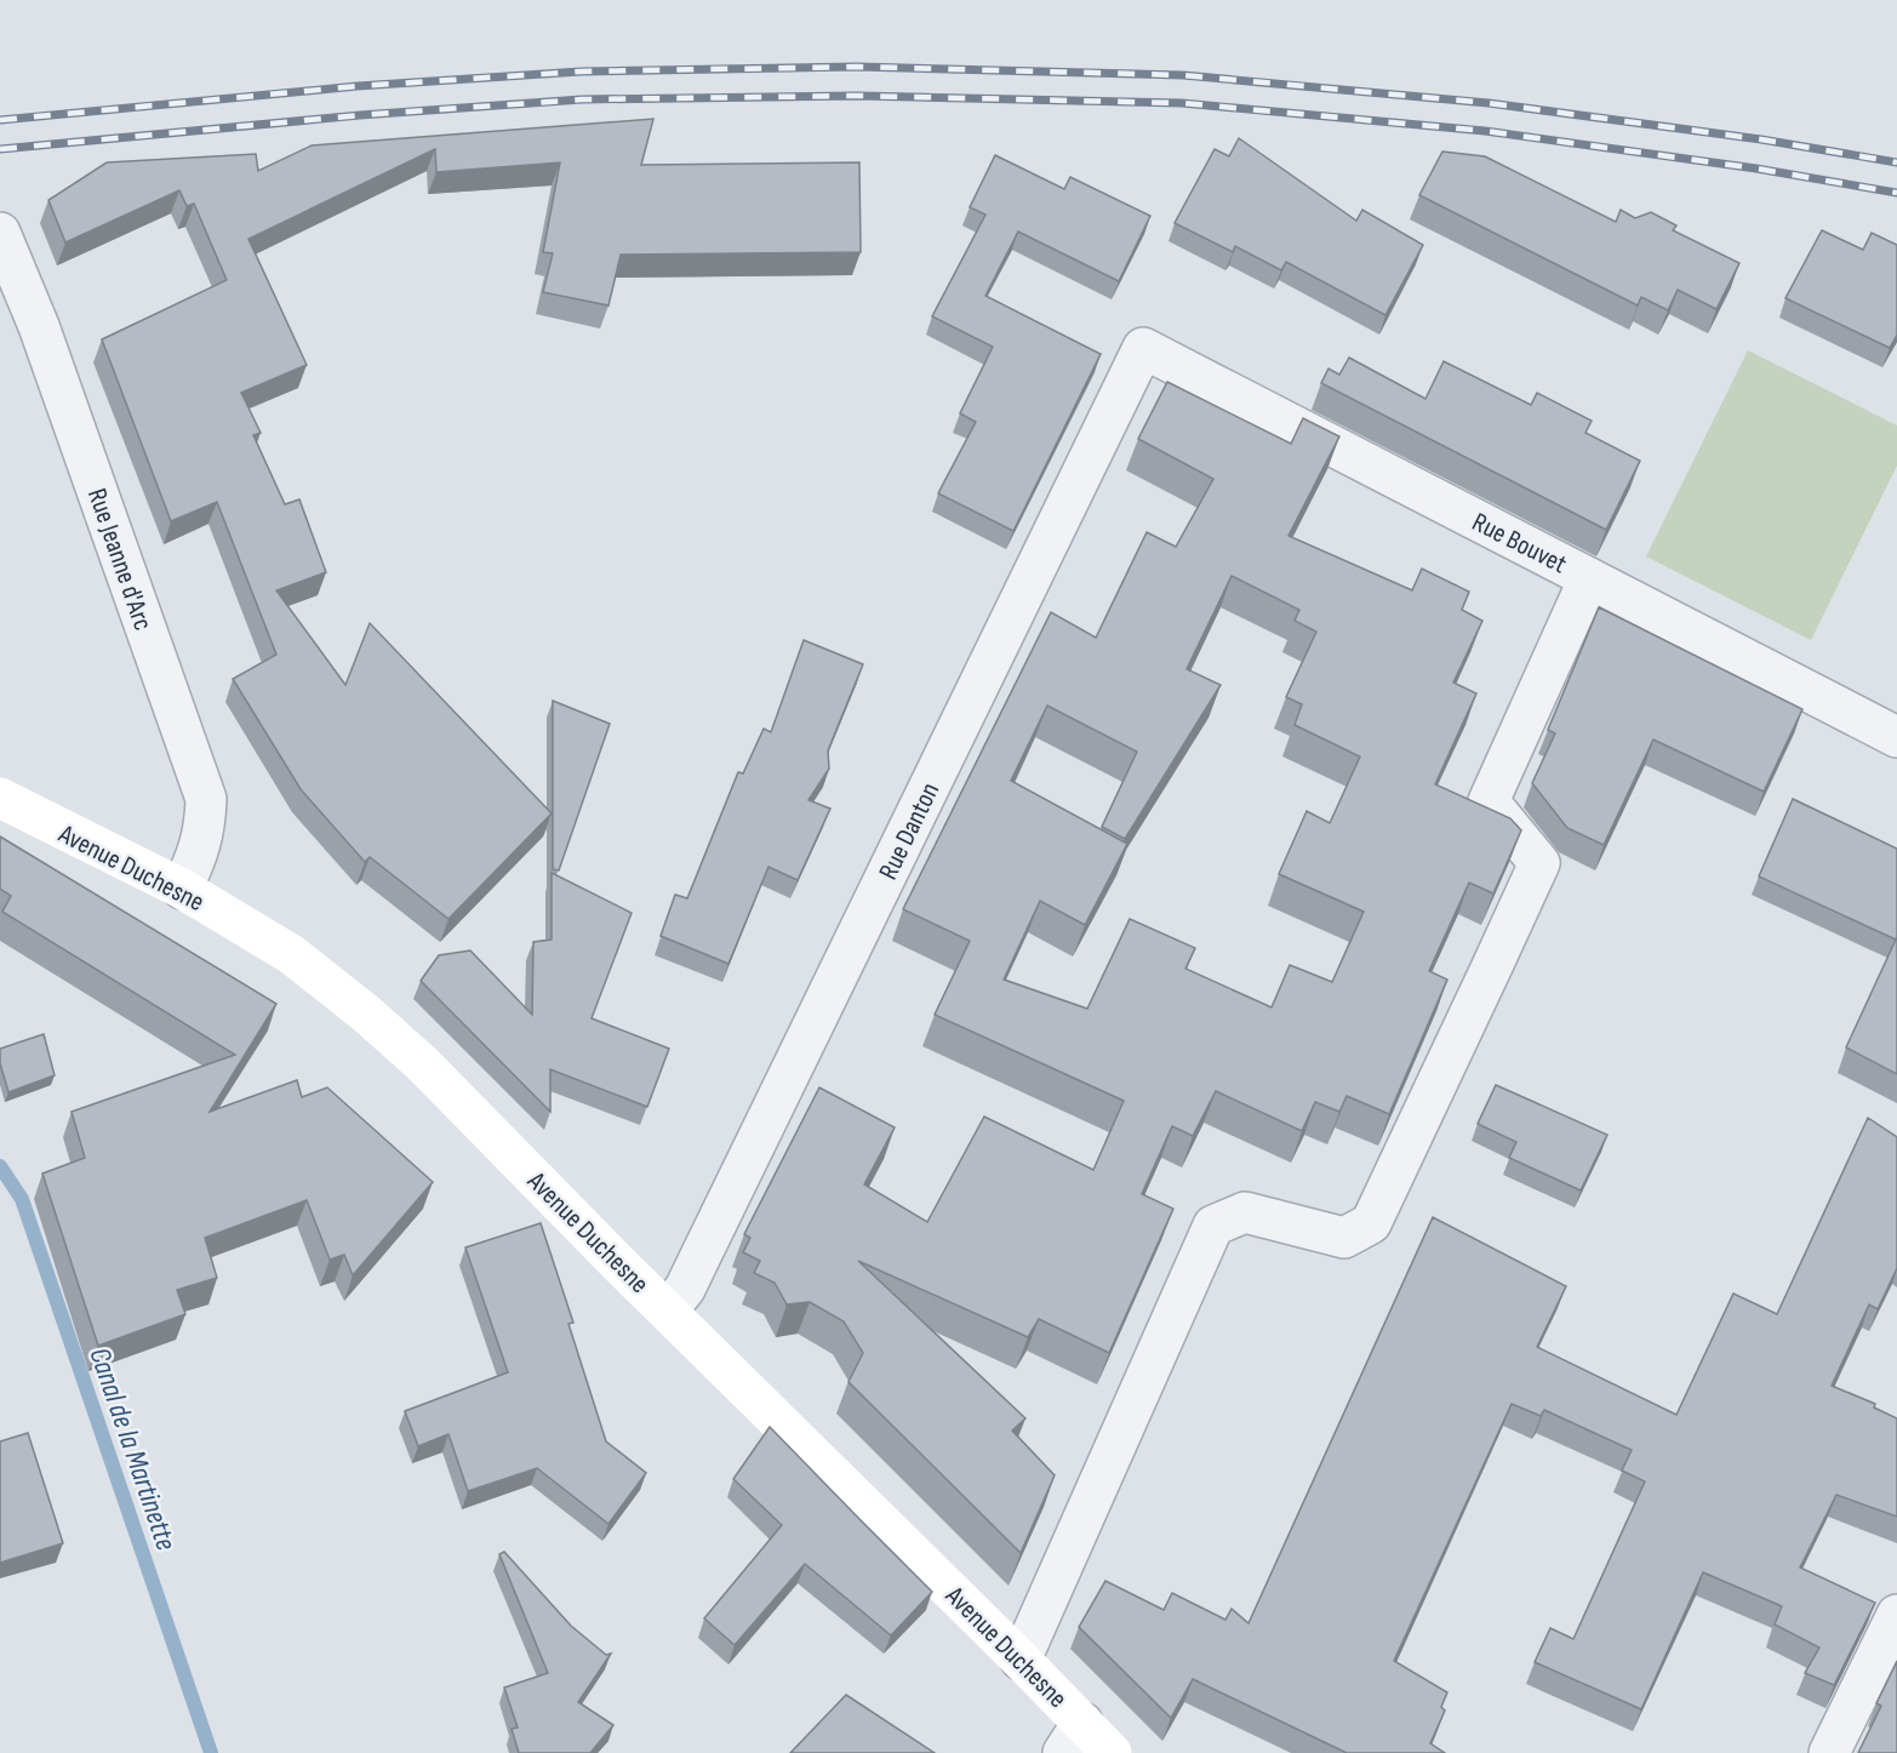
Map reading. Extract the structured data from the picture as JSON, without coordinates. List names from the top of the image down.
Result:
{
  "streets": {
    "main road": ["Avenue Duchesne"],
    "street": ["Rue Bouvet", "Rue Jeanne d'Arc", "Rue Danton"]
  },
  "crossings": [
    ["Rue Bouvet", "Rue Danton"],
    ["Rue Jeanne d'Arc", "Avenue Duchesne"],
    ["Rue Danton", "Avenue Duchesne"]
  ],
  "water": ["Canal de la Martinette"]
}
